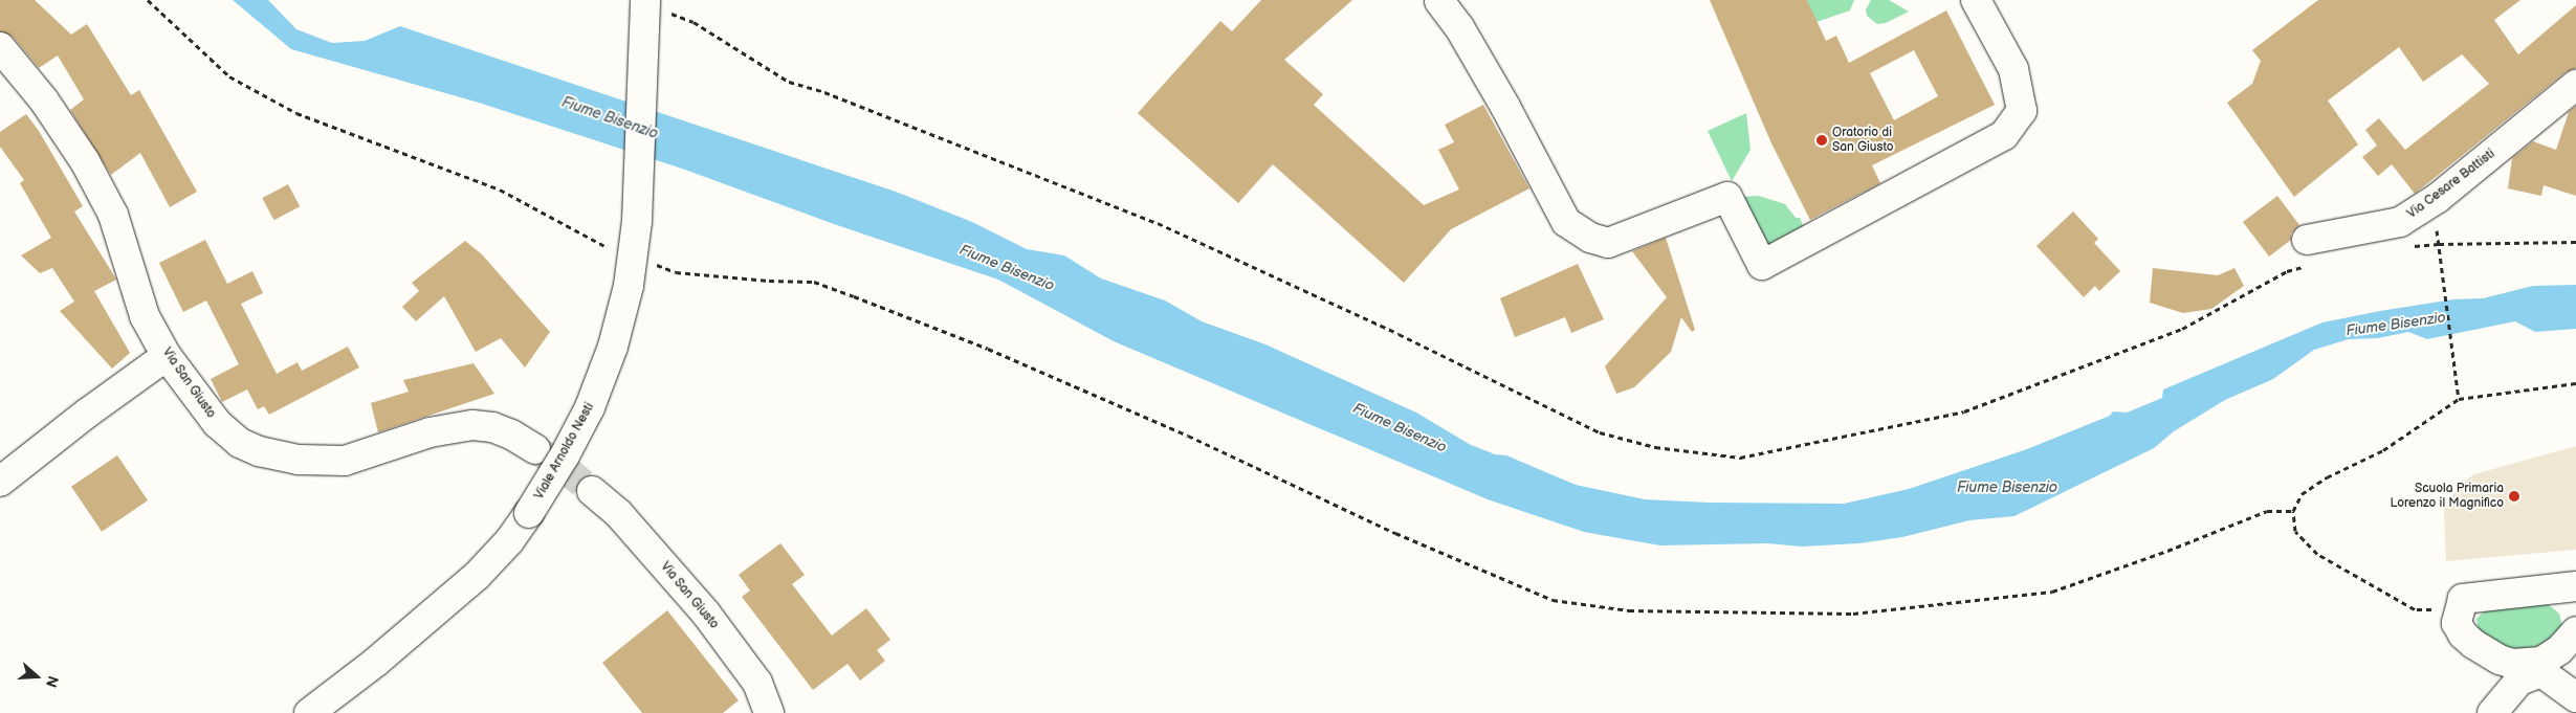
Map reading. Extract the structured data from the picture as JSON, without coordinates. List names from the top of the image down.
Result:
{
  "streets": {
    "street": ["Via Cesare Battisti", "Via San Giusto", "Viale Arnoldo Nesti"]
  },
  "water": ["Fiume Bisenzio"],
  "places": ["Oratorio di San Giusto", "Scuola Primaria Lorenzo il Magnifico"],
  "north": "right"
}
